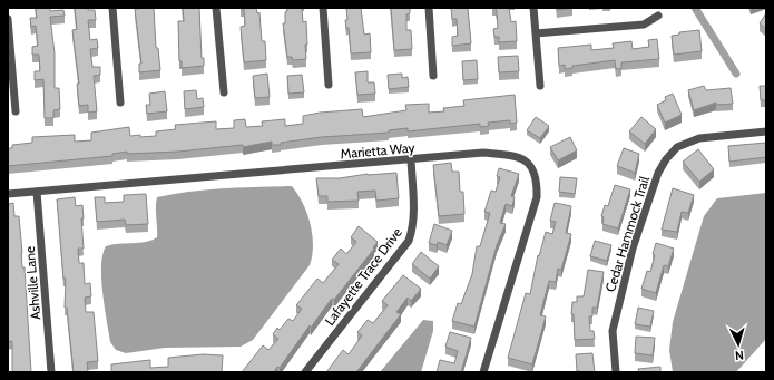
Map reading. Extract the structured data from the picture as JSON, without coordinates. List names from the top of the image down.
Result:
{
  "streets": {
    "street": [
      "Marietta Way",
      "Cedar Hammock Trail",
      "Lafayette Trace Drive",
      "Ashville Lane"
    ]
  },
  "crossings": [
    ["Marietta Way", "Lafayette Trace Drive"],
    ["Marietta Way", "Ashville Lane"]
  ],
  "north": "bottom"
}
